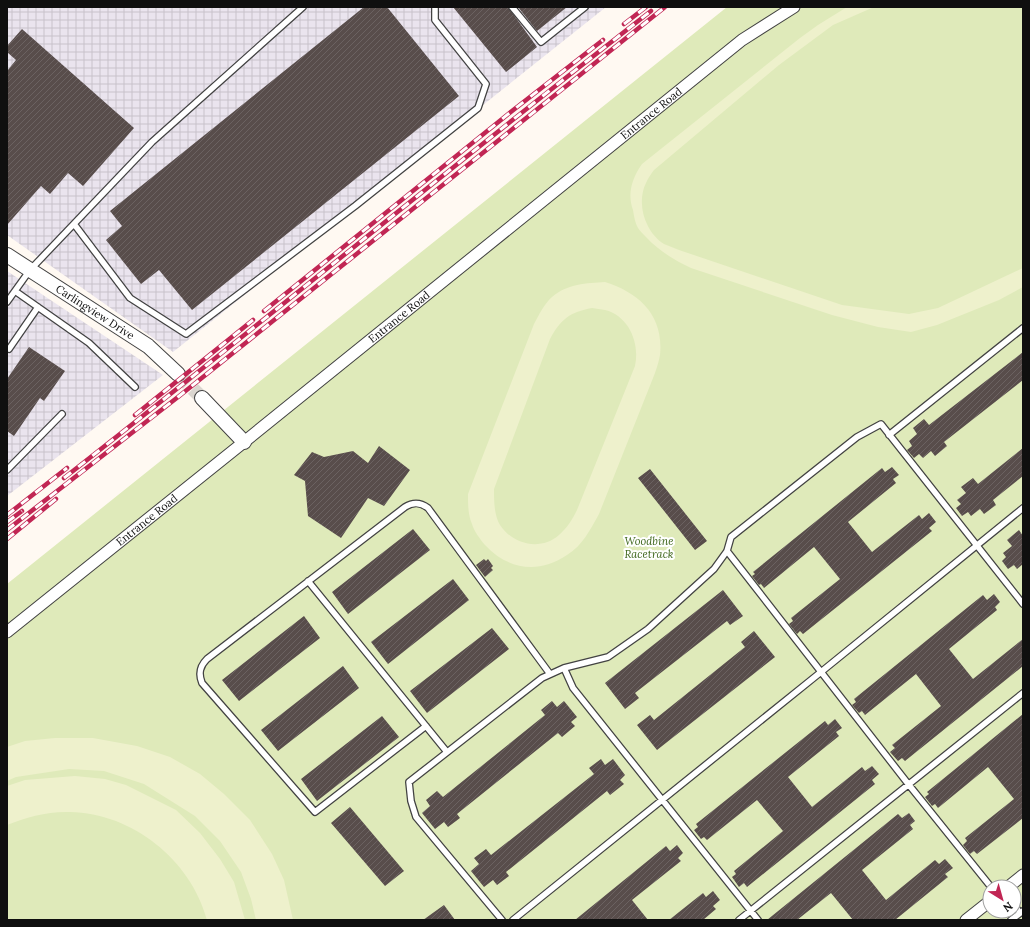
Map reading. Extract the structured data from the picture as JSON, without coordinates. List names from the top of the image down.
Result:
{
  "streets": {
    "street": ["Entrance Road", "Carlingview Drive"]
  },
  "parks": ["Woodbine Racetrack"],
  "north": "bottom right"
}
